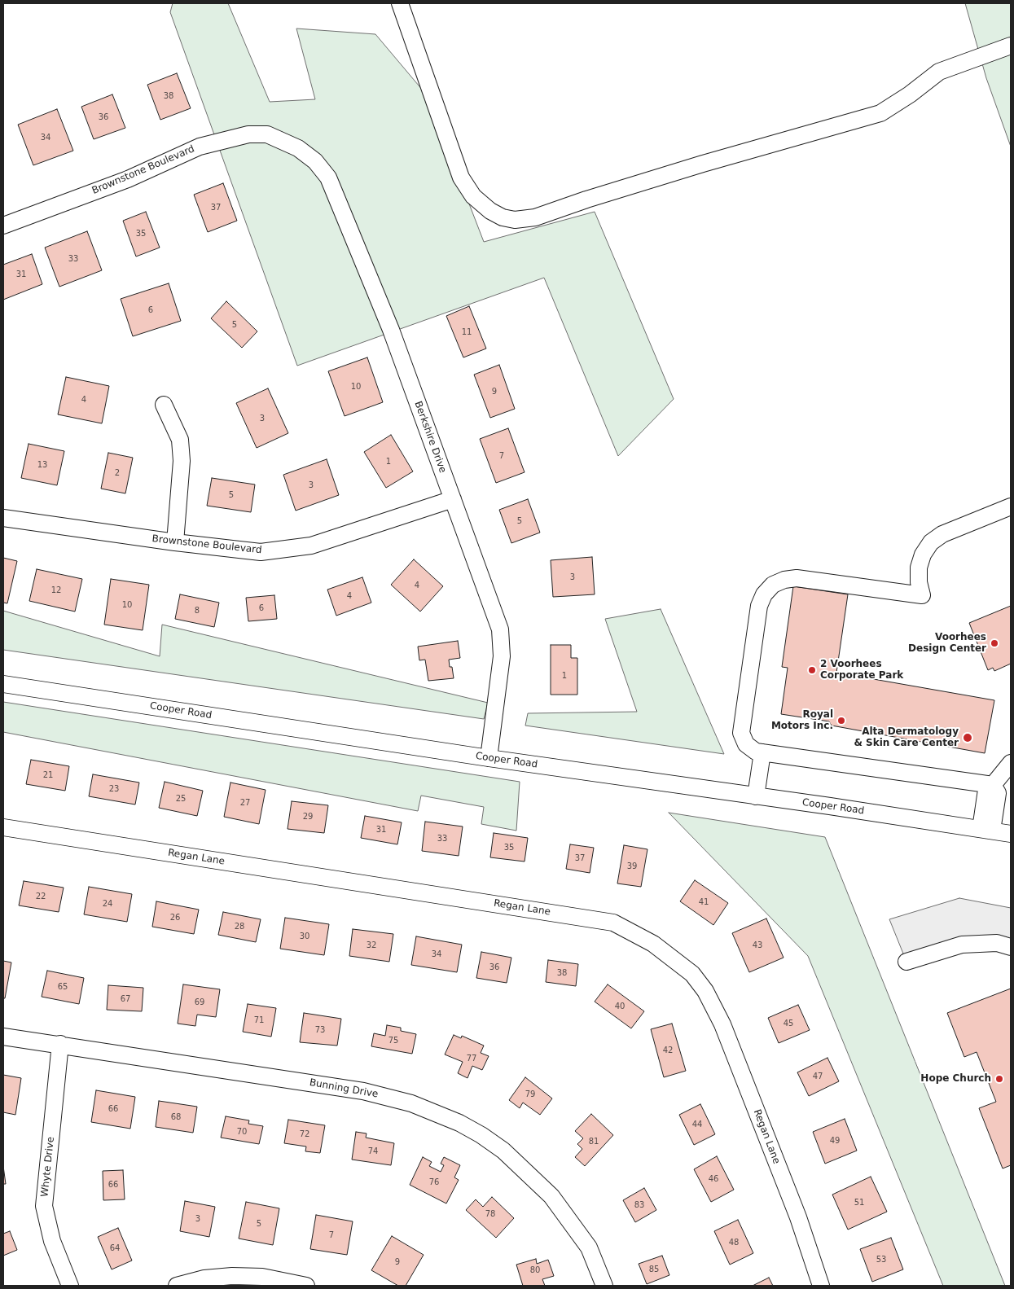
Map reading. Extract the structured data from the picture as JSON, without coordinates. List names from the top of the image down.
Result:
{
  "streets": {
    "street": [
      "Brownstone Boulevard",
      "Berkshire Drive",
      "Cooper Road",
      "Regan Lane",
      "Bunning Drive",
      "Whyte Drive"
    ]
  },
  "crossings": [
    ["Brownstone Boulevard", "Berkshire Drive"],
    ["Berkshire Drive", "Cooper Road"],
    ["Bunning Drive", "Whyte Drive"]
  ],
  "places": [
    "Voorhees Design Center",
    "2 Voorhees Corporate Park",
    "Royal Motors Inc.",
    "Alta Dermatology & Skin Care Center",
    "Hope Church"
  ],
  "house_numbers": [
    "38",
    "36",
    "34",
    "37",
    "35",
    "33",
    "31",
    "6",
    "5",
    "11",
    "10",
    "9",
    "4",
    "3",
    "7",
    "1",
    "13",
    "2",
    "3",
    "5",
    "5",
    "3",
    "4",
    "12",
    "4",
    "10",
    "6",
    "8",
    "1",
    "21",
    "23",
    "25",
    "27",
    "29",
    "31",
    "33",
    "35",
    "37",
    "39",
    "22",
    "41",
    "24",
    "26",
    "28",
    "30",
    "32",
    "43",
    "34",
    "36",
    "38",
    "65",
    "67",
    "69",
    "40",
    "71",
    "45",
    "73",
    "75",
    "42",
    "77",
    "47",
    "79",
    "66",
    "68",
    "44",
    "70",
    "72",
    "49",
    "81",
    "74",
    "46",
    "76",
    "66",
    "51",
    "83",
    "78",
    "3",
    "5",
    "7",
    "48",
    "64",
    "53",
    "9",
    "85",
    "80"
  ]
}
